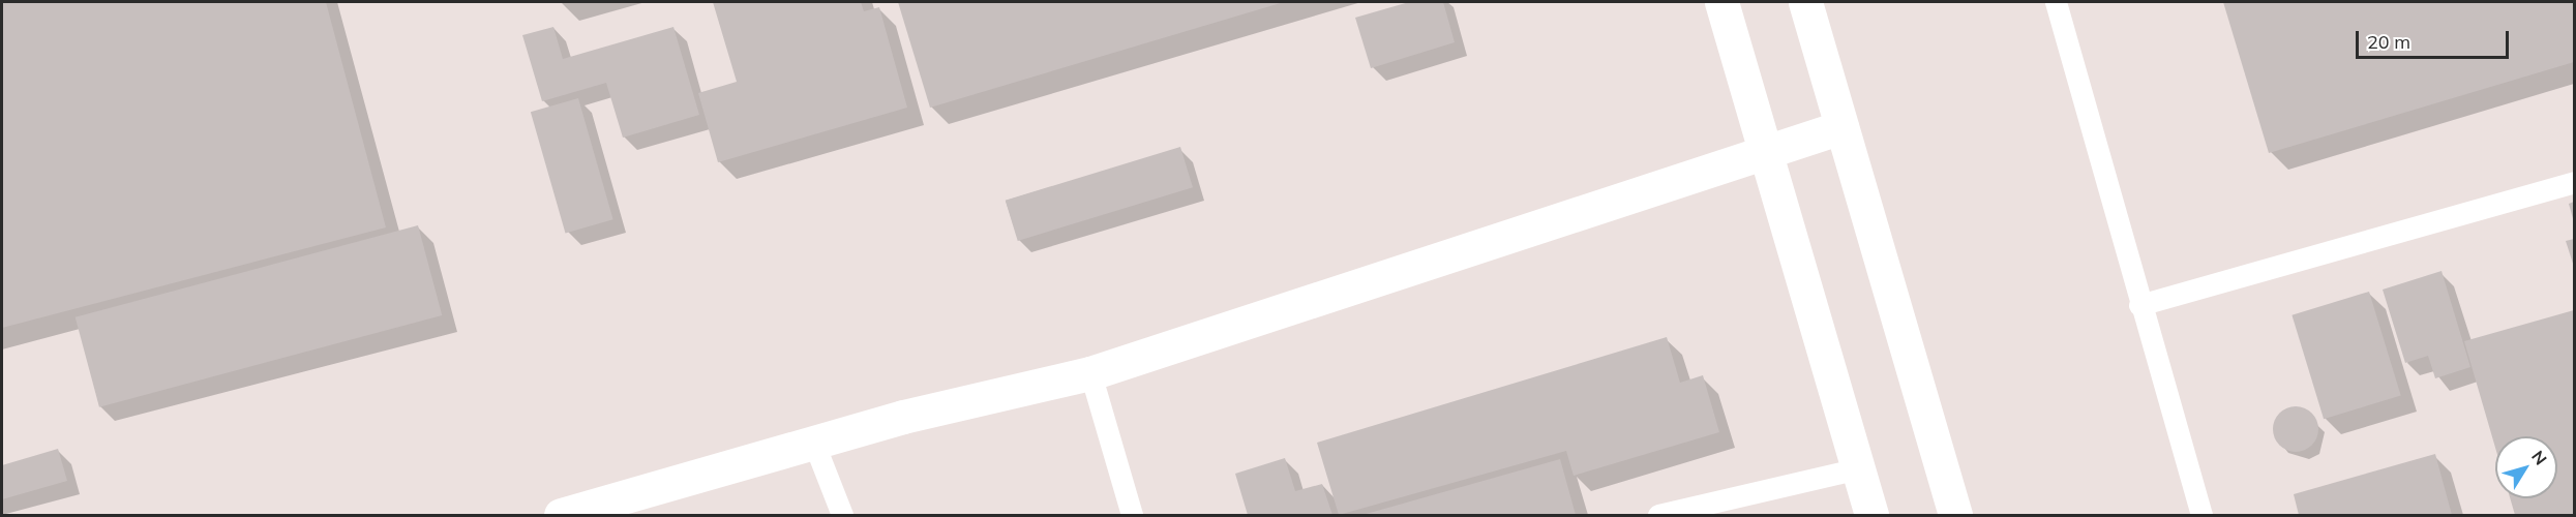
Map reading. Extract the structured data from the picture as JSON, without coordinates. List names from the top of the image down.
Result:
{
  "scale_bar": "20 m",
  "north": "top right"
}
